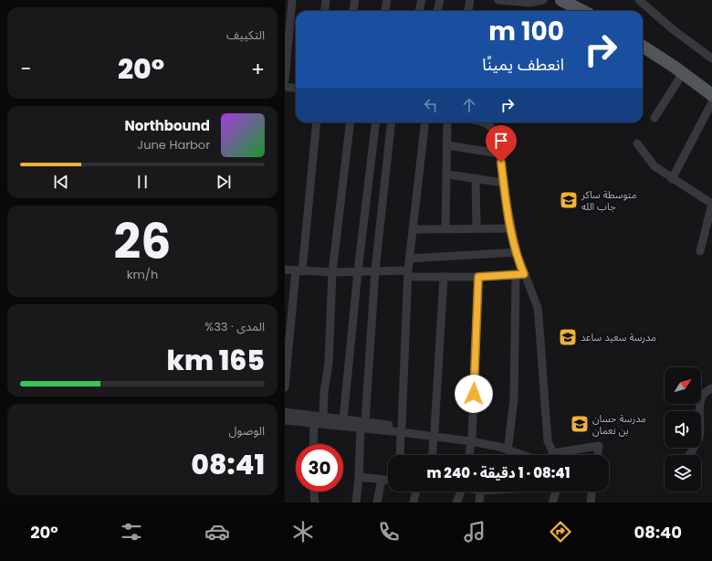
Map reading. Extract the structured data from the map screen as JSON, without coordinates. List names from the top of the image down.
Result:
{
  "places": {
    "school or university": ["متوسطة ساكر جاب الله", "مدرسة سعيد ساعد", "مدرسة حسان بن نعمان"]
  },
  "north": "top right",
  "page": {
    "tile": [
      "التكييف",
      ["26", "km/h"],
      ["المدى · 33%", "165 km"],
      ["الوصول", "08:41"]
    ],
    "turn": ["100 m", "انعطف يمينًا"],
    "heat": ["−", "20°", "+"],
    "song": ["Northbound", "June Harbor"],
    "limit": "30",
    "trip": "08:41 · 1 دقيقة · 240 m",
    "tabs": ["08:40", "20°"]
  }
}
